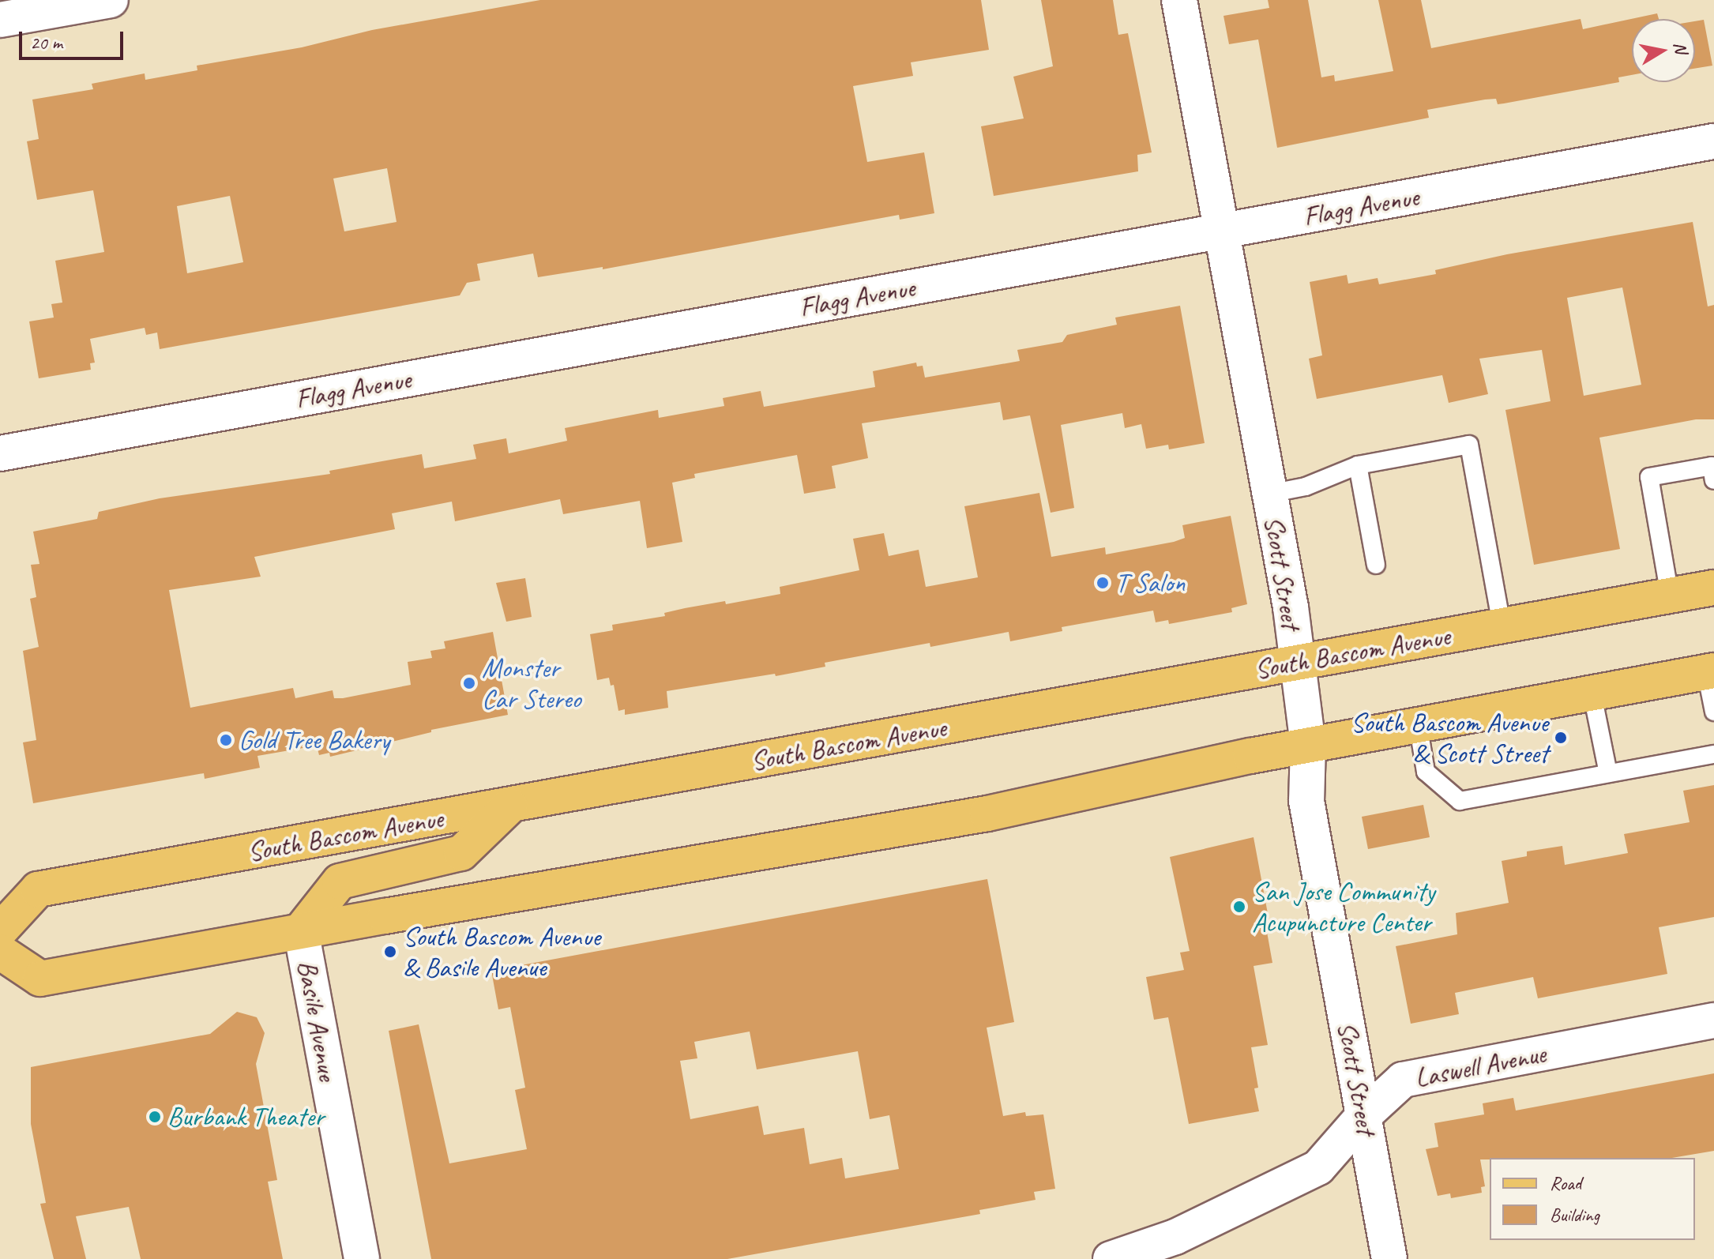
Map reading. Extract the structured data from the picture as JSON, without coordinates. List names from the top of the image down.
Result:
{
  "streets": {
    "main road": ["South Bascom Avenue"],
    "street": [
      "Flagg Avenue",
      "Scott Street",
      "Basile Avenue",
      "Laswell Avenue"
    ]
  },
  "crossings": [
    ["Flagg Avenue", "Scott Street"],
    ["Scott Street", "South Bascom Avenue"],
    ["Scott Street", "Laswell Avenue"]
  ],
  "places": [
    "T Salon",
    "Monster Car Stereo",
    "South Bascom Avenue & Scott Street",
    "Gold Tree Bakery",
    "San Jose Community Acupuncture Center",
    "South Bascom Avenue & Basile Avenue",
    "Burbank Theater"
  ],
  "legend": ["Road", "Building"],
  "scale_bar": "20 m",
  "north": "right"
}
